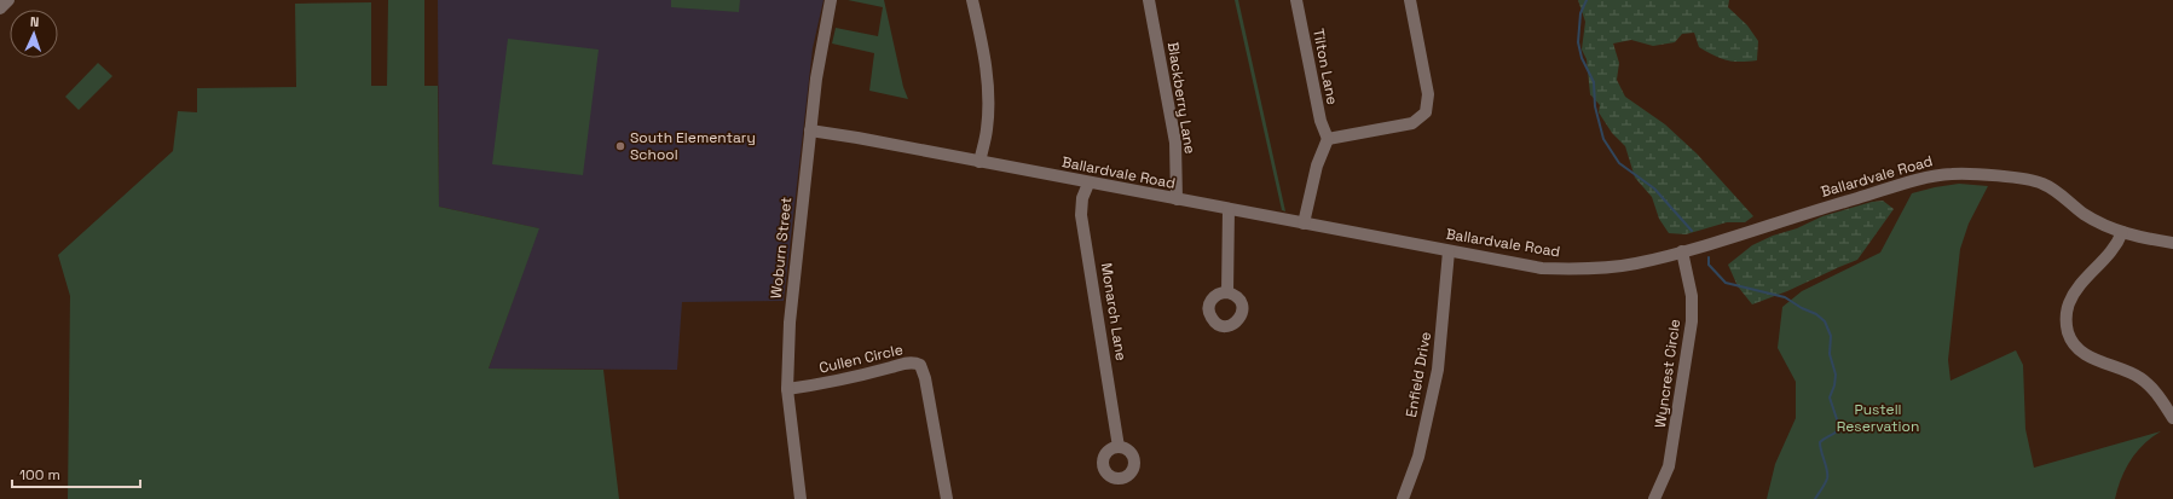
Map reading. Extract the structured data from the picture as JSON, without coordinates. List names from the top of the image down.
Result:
{
  "streets": {
    "street": [
      "Tilton Lane",
      "Blackberry Lane",
      "Ballardvale Road",
      "Woburn Street",
      "Monarch Lane",
      "Cullen Circle",
      "Wyncrest Circle",
      "Enfield Drive"
    ]
  },
  "crossings": [
    ["Blackberry Lane", "Ballardvale Road"],
    ["Ballardvale Road", "Woburn Street"],
    ["Ballardvale Road", "Monarch Lane"],
    ["Ballardvale Road", "Wyncrest Circle"],
    ["Ballardvale Road", "Enfield Drive"],
    ["Woburn Street", "Cullen Circle"]
  ],
  "parks": ["Pustell Reservation"],
  "places": ["South Elementary School"],
  "scale_bar": "100 m",
  "north": "top"
}
